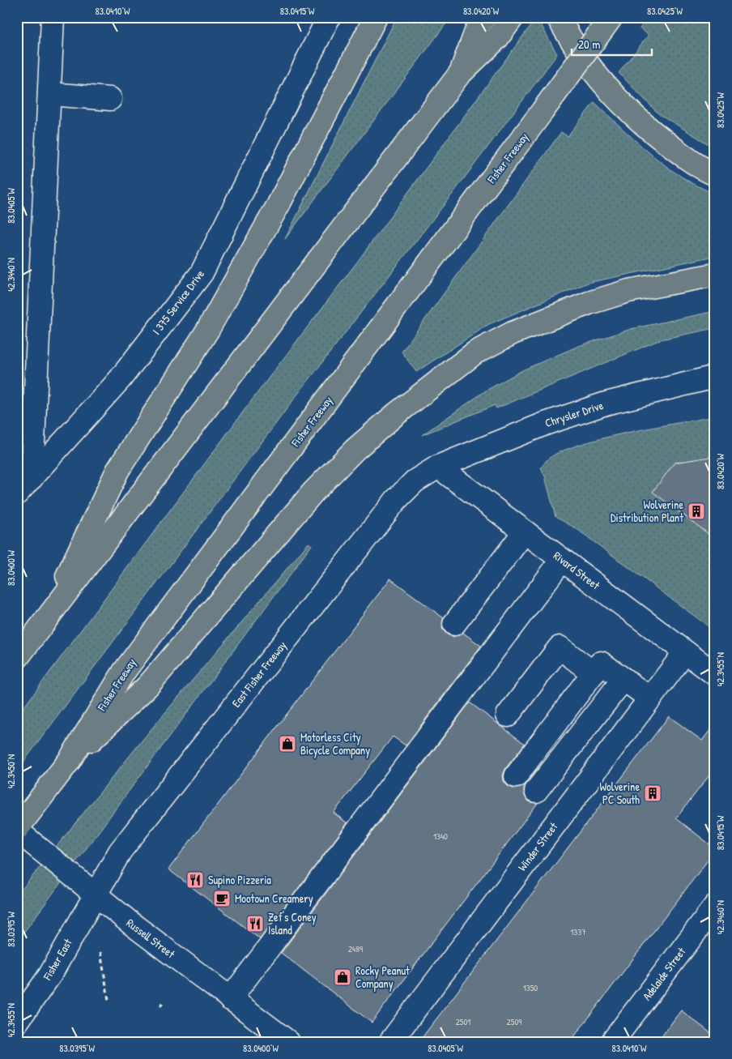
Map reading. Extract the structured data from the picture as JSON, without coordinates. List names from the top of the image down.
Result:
{
  "streets": {
    "highway": ["Fisher Freeway"],
    "street": [
      "I 375 Service Drive",
      "Chrysler Drive",
      "Rivard Street",
      "East Fisher Freeway",
      "Winder Street",
      "Russell Street",
      "Fisher East",
      "Adelaide Street"
    ]
  },
  "crossings": [
    ["Fisher Freeway", "Russell Street"],
    ["Chrysler Drive", "Rivard Street"],
    ["Chrysler Drive", "East Fisher Freeway"],
    ["Rivard Street", "East Fisher Freeway"],
    ["Rivard Street", "Winder Street"],
    ["East Fisher Freeway", "Russell Street"],
    ["East Fisher Freeway", "Fisher East"],
    ["Russell Street", "Fisher East"]
  ],
  "places": {
    "building": ["Wolverine Distribution Plant", "Wolverine PC South"],
    "shop": ["Motorless City Bicycle Company", "Rocky Peanut Company"],
    "restaurant": ["Supino Pizzeria", "Zef's Coney Island"],
    "cafe": ["Mootown Creamery"]
  },
  "house_numbers": [
    "1340",
    "1337",
    "2489",
    "1350",
    "2501",
    "2509"
  ],
  "scale_bar": "20 m",
  "coordinates": [
    "83.0410°W",
    "83.0415°W",
    "83.0420°W",
    "83.0425°W",
    "83.0405°W",
    "42.3440°N",
    "83.0400°W",
    "42.3455°N",
    "42.3450°N",
    "42.3460°N",
    "83.0395°W"
  ]
}
